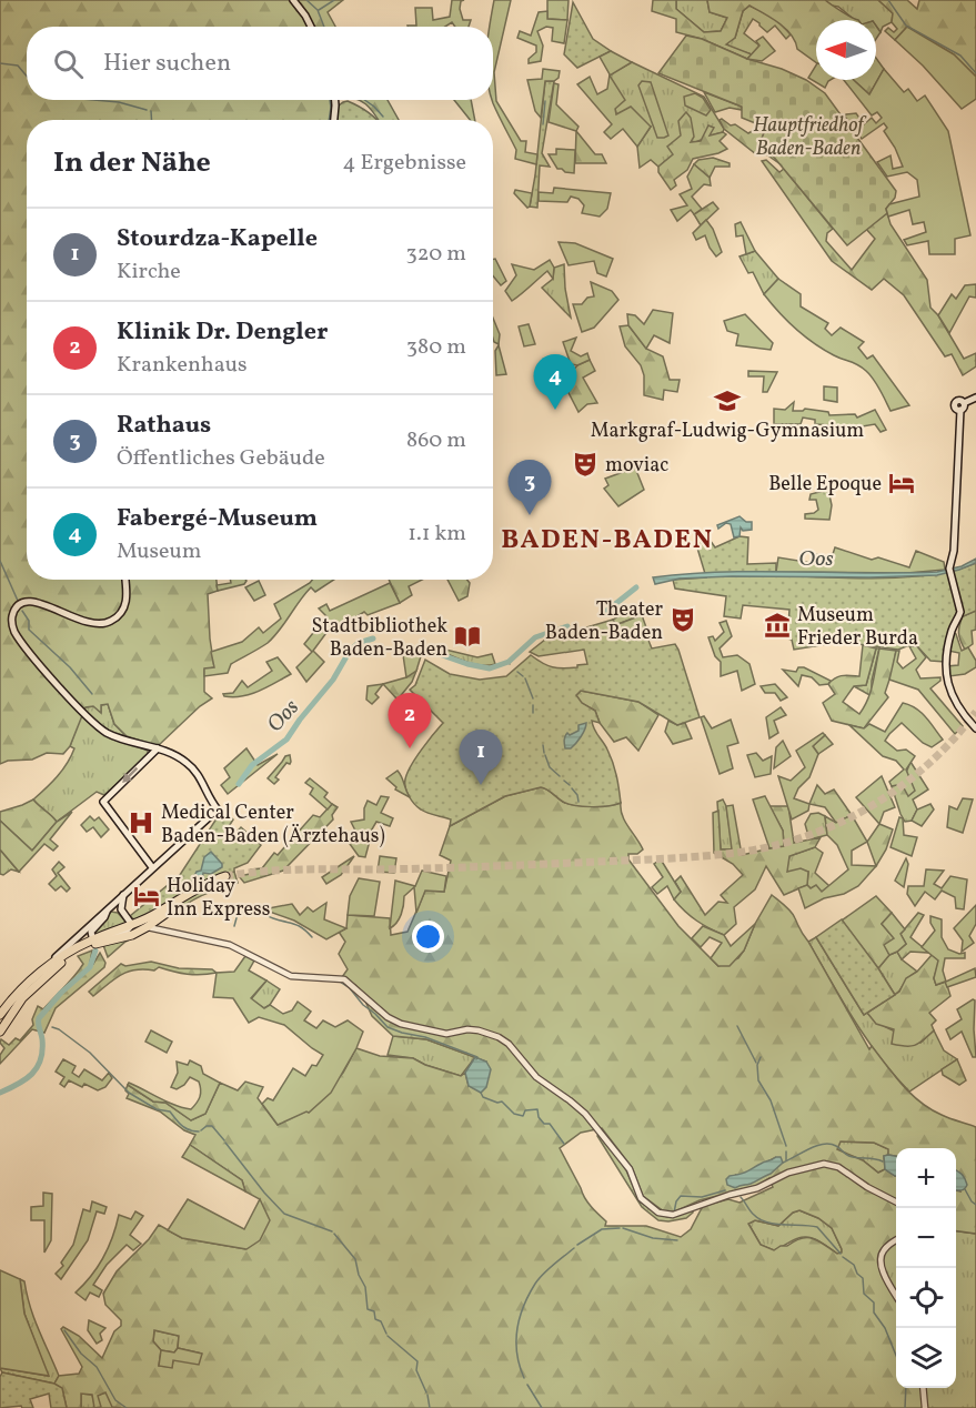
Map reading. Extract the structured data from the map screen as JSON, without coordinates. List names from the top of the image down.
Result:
{
  "districts": ["BADEN-BADEN"],
  "water": ["Oos"],
  "parks": ["Hauptfriedhof Baden-Baden"],
  "places": {
    "school or university": ["Markgraf-Ludwig-Gymnasium"],
    "theatre": ["moviac", "Theater Baden-Baden"],
    "hotel": ["Belle Epoque", "Holiday Inn Express"],
    "museum": ["Museum Frieder Burda"],
    "library": ["Stadtbibliothek Baden-Baden"],
    "hospital": ["Medical Center Baden-Baden (Ärztehaus)"]
  },
  "north": "left",
  "page": {
    "search": "Hier suchen",
    "heading": ["In der Nähe", "4 Ergebnisse"],
    "list": [
      {
        "mark": "1",
        "name": "Stourdza-Kapelle",
        "note": "Kirche",
        "value": "320 m"
      },
      {
        "mark": "2",
        "name": "Klinik Dr. Dengler",
        "note": "Krankenhaus",
        "value": "380 m"
      },
      {
        "mark": "3",
        "name": "Rathaus",
        "note": "Öffentliches Gebäude",
        "value": "860 m"
      },
      {
        "mark": "4",
        "name": "Fabergé-Museum",
        "note": "Museum",
        "value": "1.1 km"
      }
    ],
    "pins": [
      "4",
      "3",
      "2",
      "1"
    ],
    "map_buttons": ["+", "−"]
  }
}
